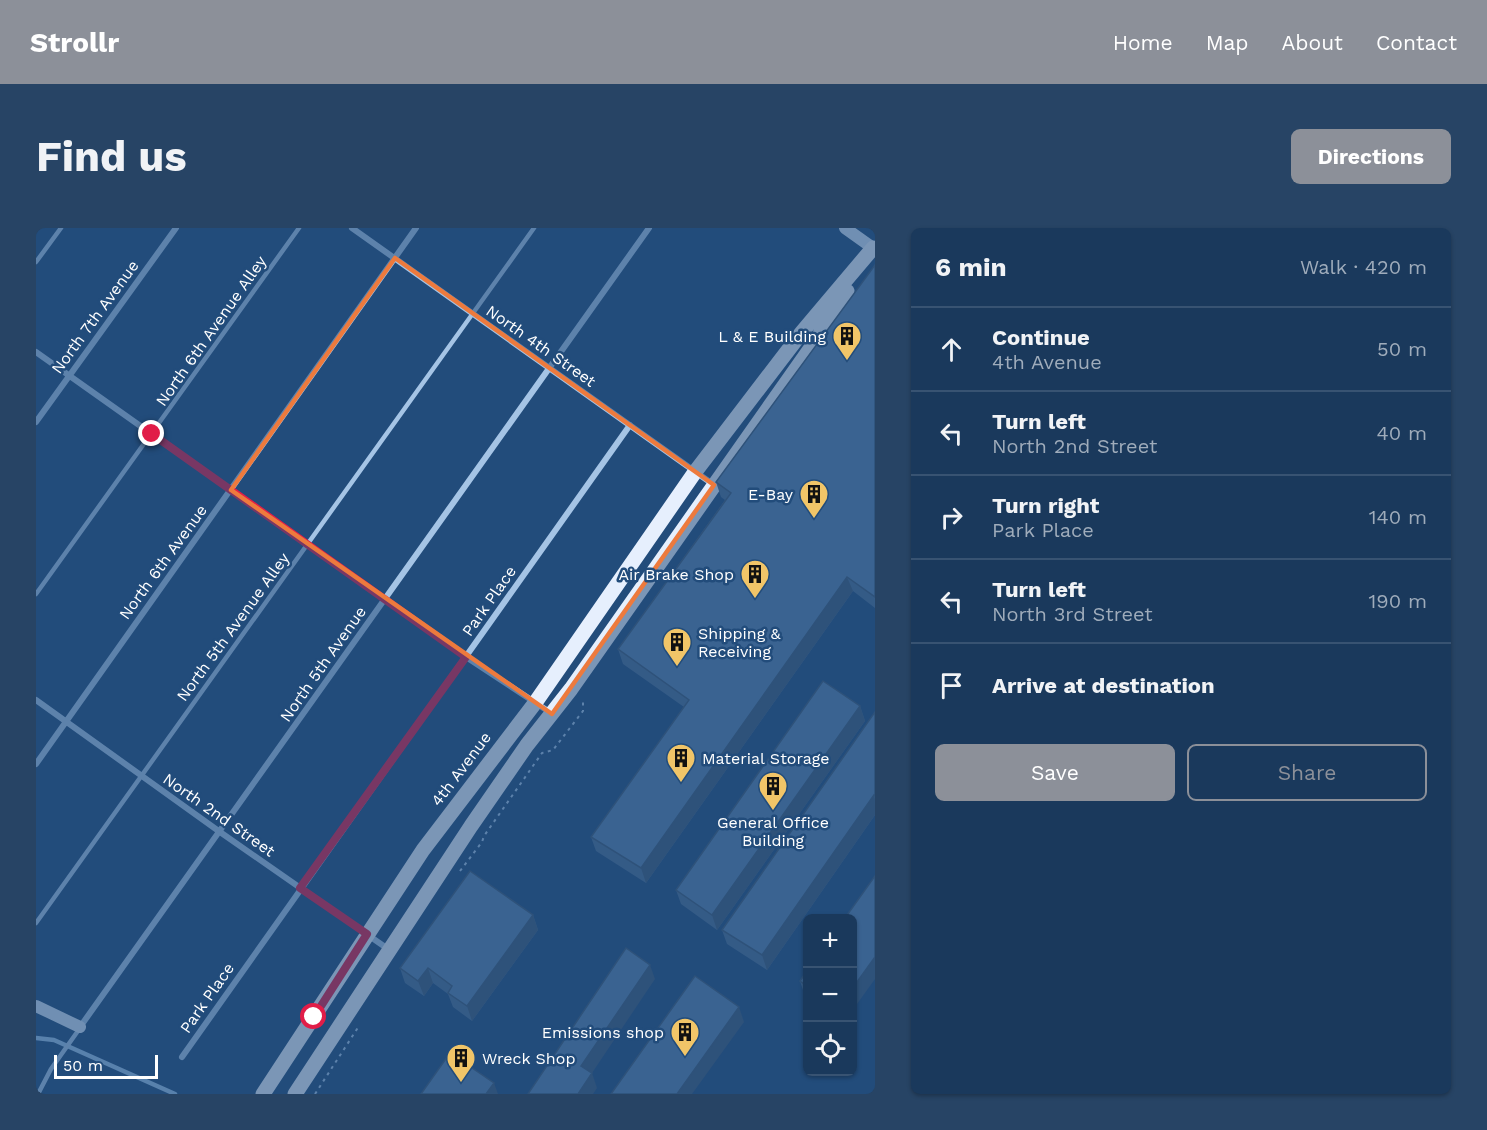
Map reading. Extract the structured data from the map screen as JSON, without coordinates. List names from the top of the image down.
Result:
{
  "streets": {
    "main road": ["4th Avenue"],
    "street": [
      "North 7th Avenue",
      "North 4th Street",
      "North 6th Avenue",
      "Park Place",
      "North 5th Avenue",
      "North 2nd Street"
    ],
    "lane": ["North 6th Avenue Alley", "North 5th Avenue Alley"]
  },
  "crossings": [
    ["North 4th Street", "North 6th Avenue"],
    ["North 4th Street", "Park Place"],
    ["North 4th Street", "North 5th Avenue Alley"],
    ["North 4th Street", "North 5th Avenue"],
    ["North 4th Street", "4th Avenue"],
    ["North 6th Avenue", "North 2nd Street"],
    ["Park Place", "North 2nd Street"],
    ["North 5th Avenue Alley", "North 2nd Street"],
    ["North 5th Avenue", "North 2nd Street"],
    ["4th Avenue", "North 2nd Street"]
  ],
  "places": {
    "building": [
      "L & E Building",
      "E-Bay",
      "Air Brake Shop",
      "Shipping & Receiving",
      "Material Storage",
      "General Office Building",
      "Emissions shop",
      "Wreck Shop"
    ]
  },
  "scale_bar": "50 m",
  "page": {
    "header": "Strollr",
    "nav": [
      "Home",
      "Map",
      "About",
      "Contact"
    ],
    "buttons": [
      "Directions",
      ["Save", "Share"]
    ],
    "title": "Find us",
    "heading": ["6 min", "Walk · 420 m"],
    "list": [
      ["Continue", "4th Avenue", "50 m"],
      ["Turn left", "North 2nd Street", "40 m"],
      ["Turn right", "Park Place", "140 m"],
      ["Turn left", "North 3rd Street", "190 m"],
      "Arrive at destination"
    ],
    "map_buttons": ["+", "−"],
    "scale": "50 m"
  }
}
